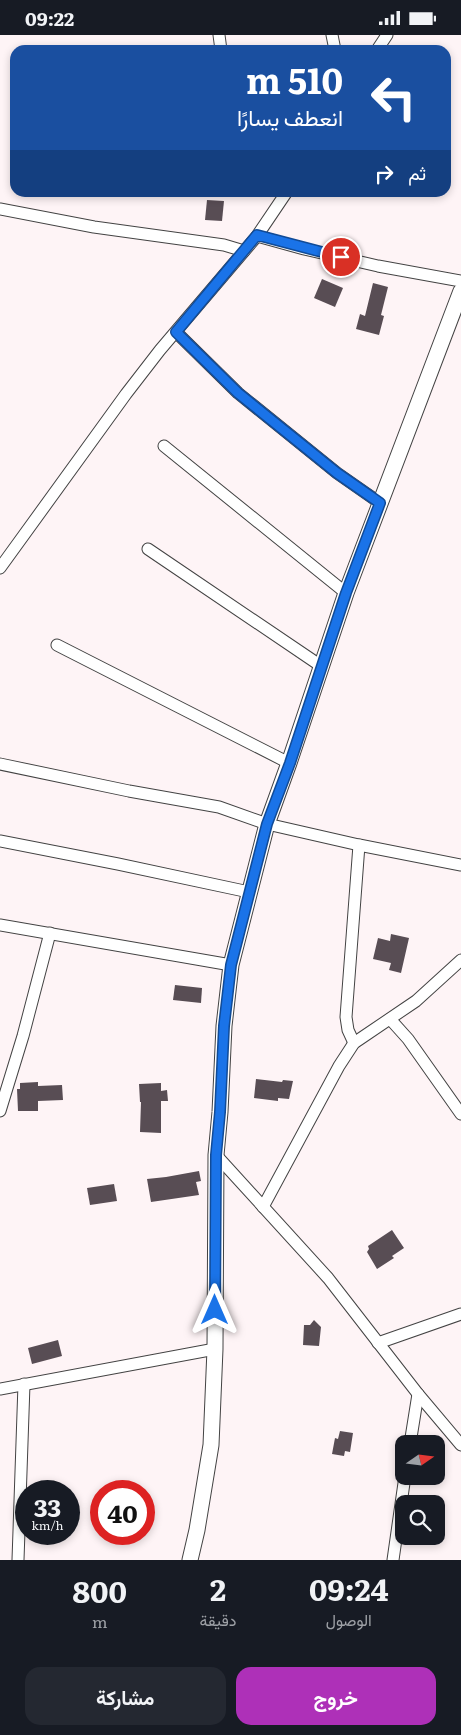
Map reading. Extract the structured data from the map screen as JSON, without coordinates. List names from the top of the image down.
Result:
{
  "north": "right",
  "page": {
    "status": "09:22",
    "turn": ["510 m", "انعطف يسارًا"],
    "then": "ثم",
    "speed": "33 km/h",
    "limit": "40",
    "eta": [
      "09:24",
      "الوصول",
      "2",
      "دقيقة",
      "800",
      "m"
    ],
    "buttons": ["خروج", "مشاركة"]
  }
}
